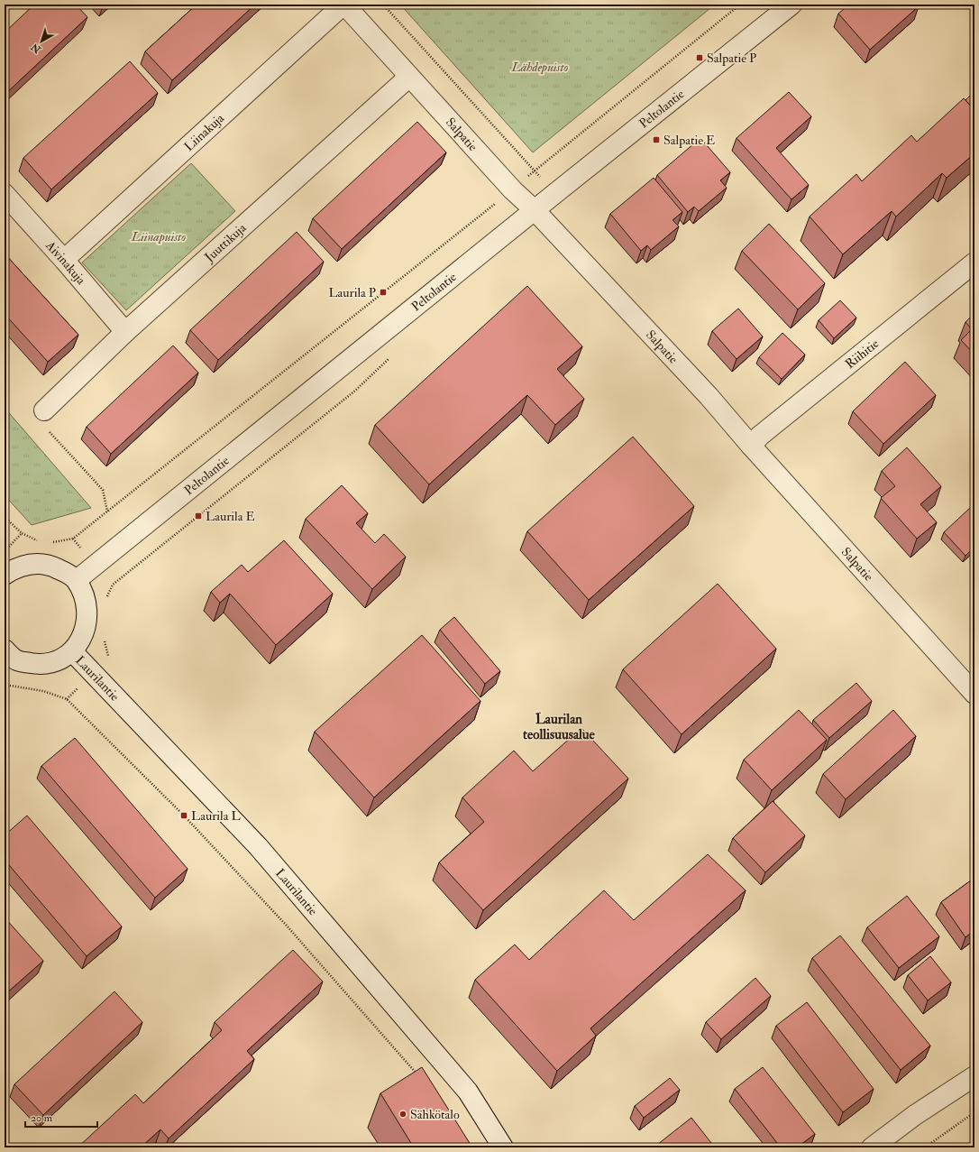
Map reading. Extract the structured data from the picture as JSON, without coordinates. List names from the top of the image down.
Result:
{
  "streets": {
    "street": [
      "Peltolantie",
      "Liinakuja",
      "Salpatie",
      "Juuttikuja",
      "Aivinakuja",
      "Riihitie",
      "Laurilantie"
    ]
  },
  "crossings": [
    ["Peltolantie", "Salpatie"],
    ["Liinakuja", "Salpatie"],
    ["Liinakuja", "Aivinakuja"],
    ["Salpatie", "Juuttikuja"],
    ["Salpatie", "Riihitie"],
    ["Juuttikuja", "Aivinakuja"]
  ],
  "districts": ["Laurilan teollisuusalue"],
  "parks": ["Lähdepuisto", "Liinapuisto"],
  "places": {
    "transit": [
      "Salpatie P",
      "Salpatie E",
      "Laurila P",
      "Laurila E",
      "Laurila L"
    ],
    "other": ["Sähkötalo"]
  },
  "scale_bar": "20 m",
  "north": "bottom left"
}
